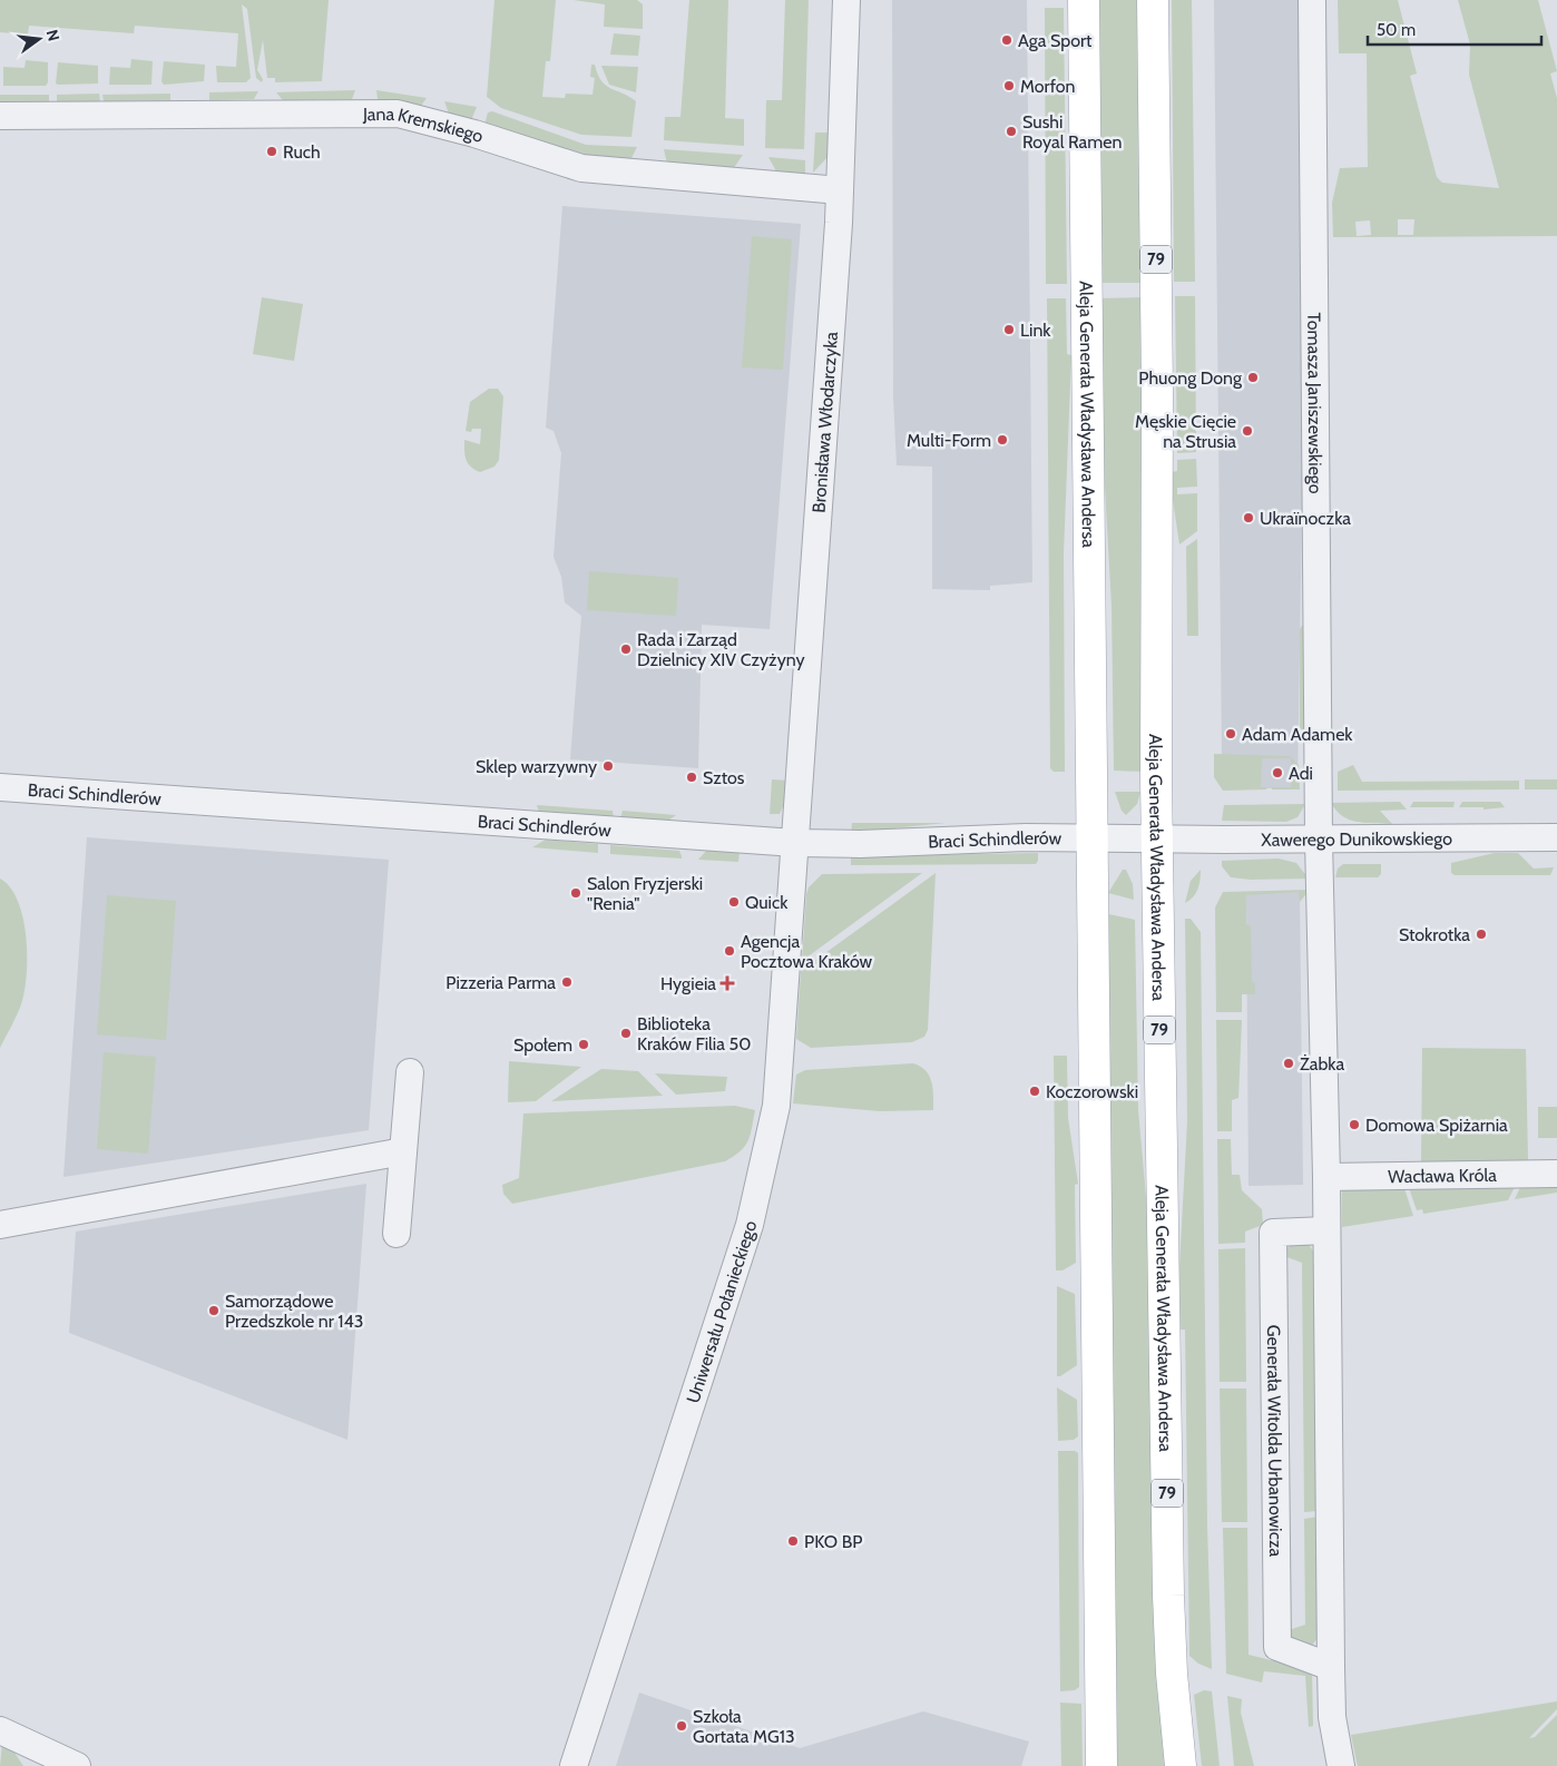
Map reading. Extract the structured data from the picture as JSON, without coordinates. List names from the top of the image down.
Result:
{
  "streets": {
    "main road": ["79", "Aleja Generała Władysława Andersa"],
    "street": [
      "Jana Kremskiego",
      "Tomasza Janiszewskiego",
      "Bronisława Włodarczyka",
      "Braci Schindlerów",
      "Xawerego Dunikowskiego",
      "Wacława Króla",
      "Uniwersału Połanieckiego",
      "Generała Witolda Urbanowicza"
    ]
  },
  "crossings": [
    ["Jana Kremskiego", "Bronisława Włodarczyka"],
    ["Tomasza Janiszewskiego", "Xawerego Dunikowskiego"],
    ["Aleja Generała Władysława Andersa", "Braci Schindlerów"],
    ["Aleja Generała Władysława Andersa", "Xawerego Dunikowskiego"],
    ["Bronisława Włodarczyka", "Braci Schindlerów"],
    ["Bronisława Włodarczyka", "Uniwersału Połanieckiego"],
    ["Braci Schindlerów", "Xawerego Dunikowskiego"],
    ["Braci Schindlerów", "Uniwersału Połanieckiego"]
  ],
  "places": {
    "other": [
      "Aga Sport",
      "Morfon",
      "Sushi Royal Ramen",
      "Ruch",
      "Link",
      "Phuong Dong",
      "Męskie Cięcie na Strusia",
      "Multi-Form",
      "Ukraïnoczka",
      "Rada i Zarząd Dzielnicy XIV Czyżyny",
      "Adam Adamek",
      "Sklep warzywny",
      "Adi",
      "Sztos",
      "Salon Fryzjerski \"Renia\"",
      "Quick",
      "Stokrotka",
      "Agencja Pocztowa Kraków",
      "Pizzeria Parma",
      "Biblioteka Kraków Filia 50",
      "Społem",
      "Żabka",
      "Koczorowski",
      "Domowa Spiżarnia",
      "Samorządowe Przedszkole nr 143",
      "PKO BP",
      "Szkoła Gortata MG13"
    ],
    "health": ["Hygieia"]
  },
  "scale_bar": "50 m",
  "north": "right"
}
